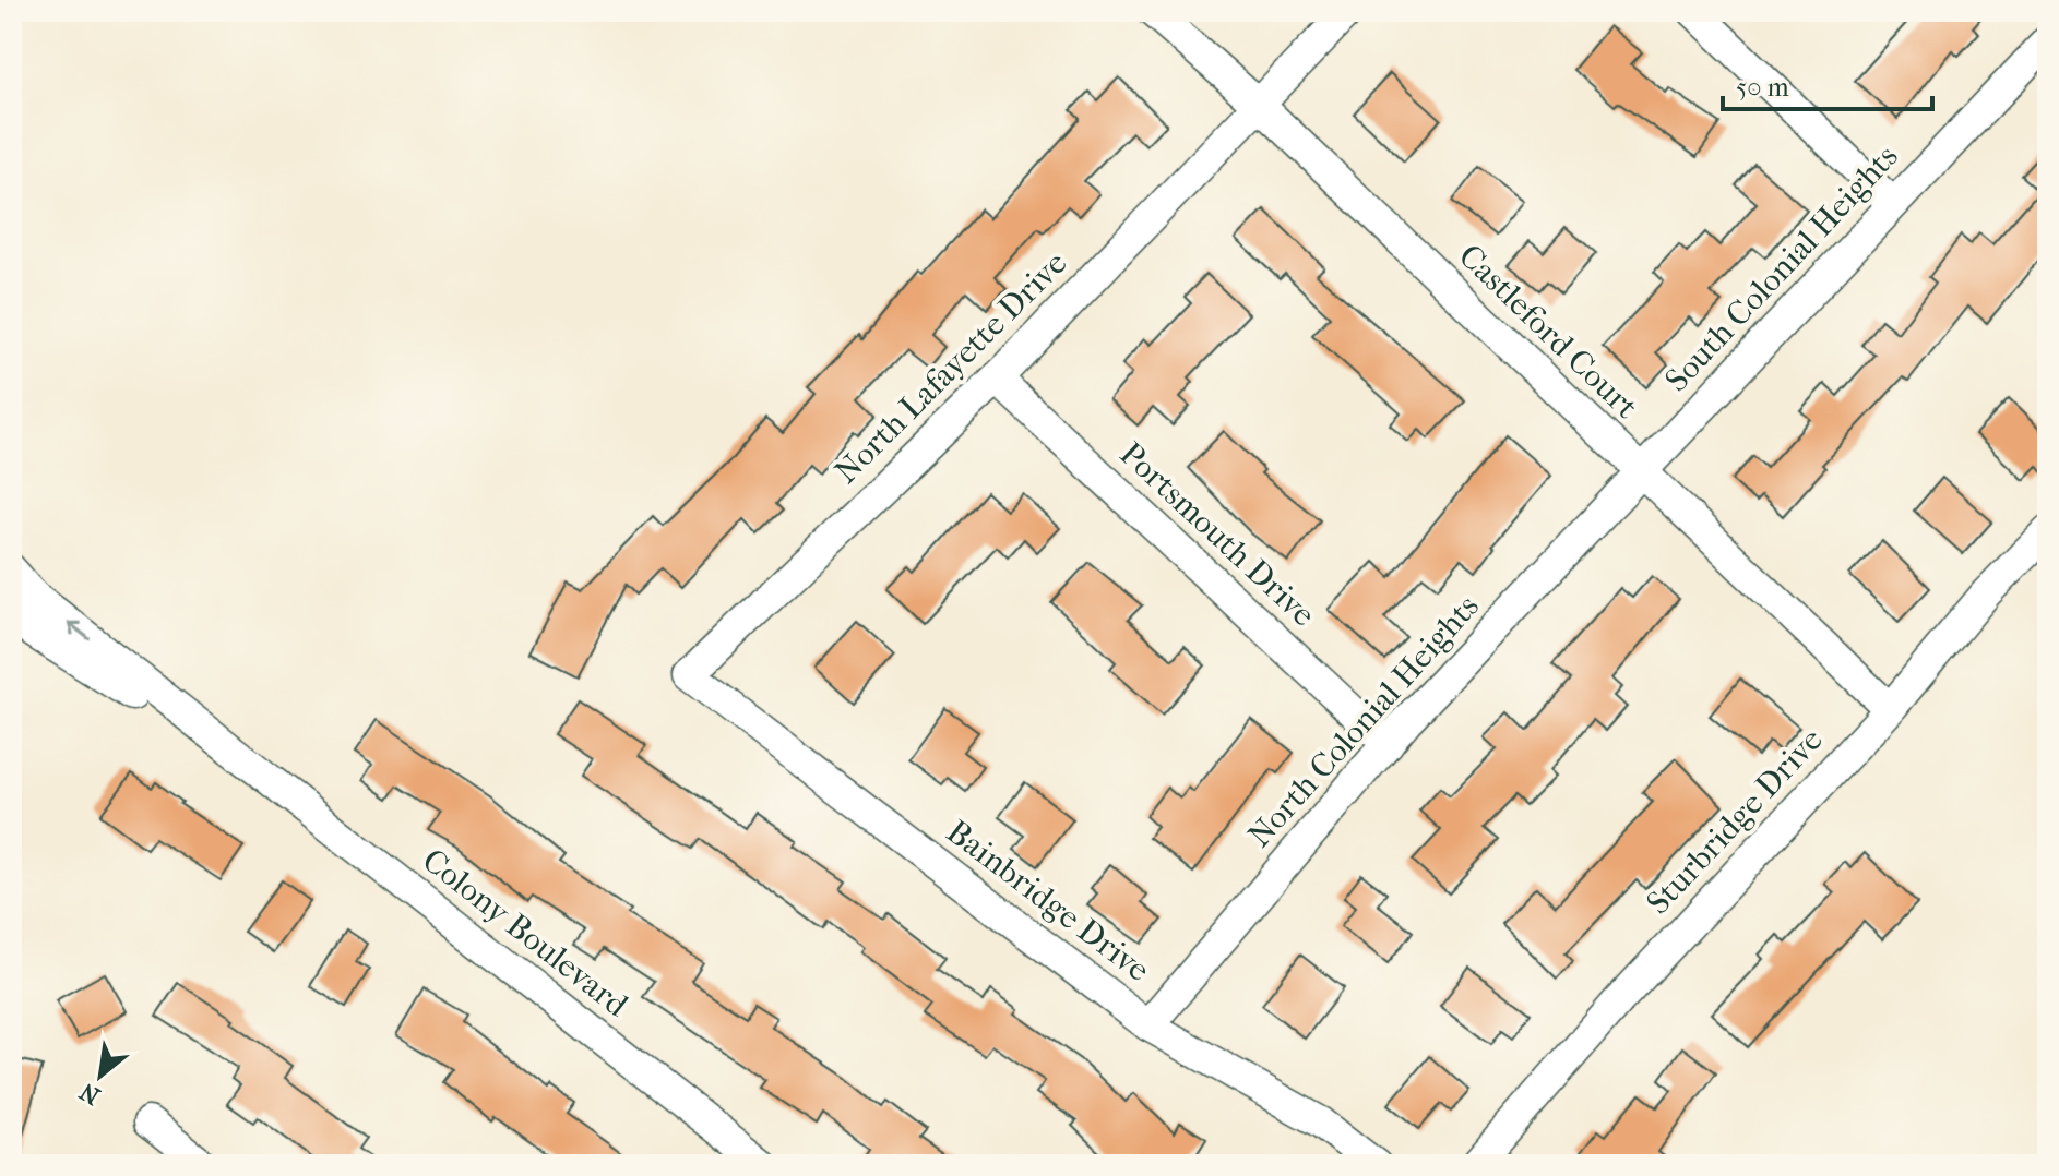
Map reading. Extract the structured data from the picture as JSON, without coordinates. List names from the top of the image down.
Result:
{
  "streets": {
    "street": [
      "South Colonial Heights",
      "Castleford Court",
      "North Lafayette Drive",
      "Portsmouth Drive",
      "North Colonial Heights",
      "Sturbridge Drive",
      "Bainbridge Drive",
      "Colony Boulevard"
    ]
  },
  "crossings": [
    ["South Colonial Heights", "Castleford Court"],
    ["South Colonial Heights", "North Colonial Heights"],
    ["Castleford Court", "North Lafayette Drive"],
    ["Castleford Court", "North Colonial Heights"],
    ["Castleford Court", "Sturbridge Drive"],
    ["North Lafayette Drive", "Portsmouth Drive"],
    ["North Lafayette Drive", "Bainbridge Drive"],
    ["Portsmouth Drive", "North Colonial Heights"],
    ["North Colonial Heights", "Bainbridge Drive"]
  ],
  "scale_bar": "50 m",
  "north": "bottom left"
}
